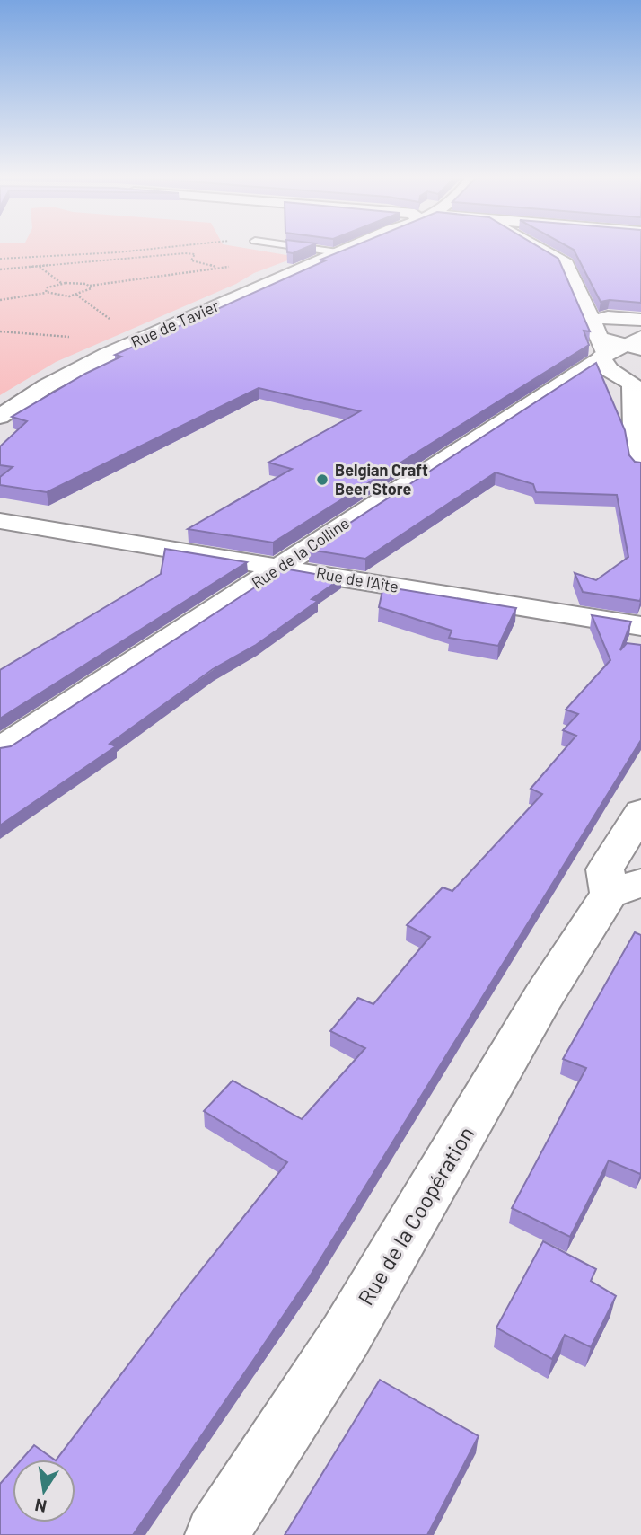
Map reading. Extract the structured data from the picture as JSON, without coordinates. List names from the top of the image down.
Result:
{
  "streets": {
    "street": [
      "Rue de Tavier",
      "Rue de la Colline",
      "Rue de l'Aîte",
      "Rue de la Coopération"
    ]
  },
  "crossings": [
    ["Rue de la Colline", "Rue de l'Aîte"]
  ],
  "places": ["Belgian Craft Beer Store"],
  "north": "bottom"
}
